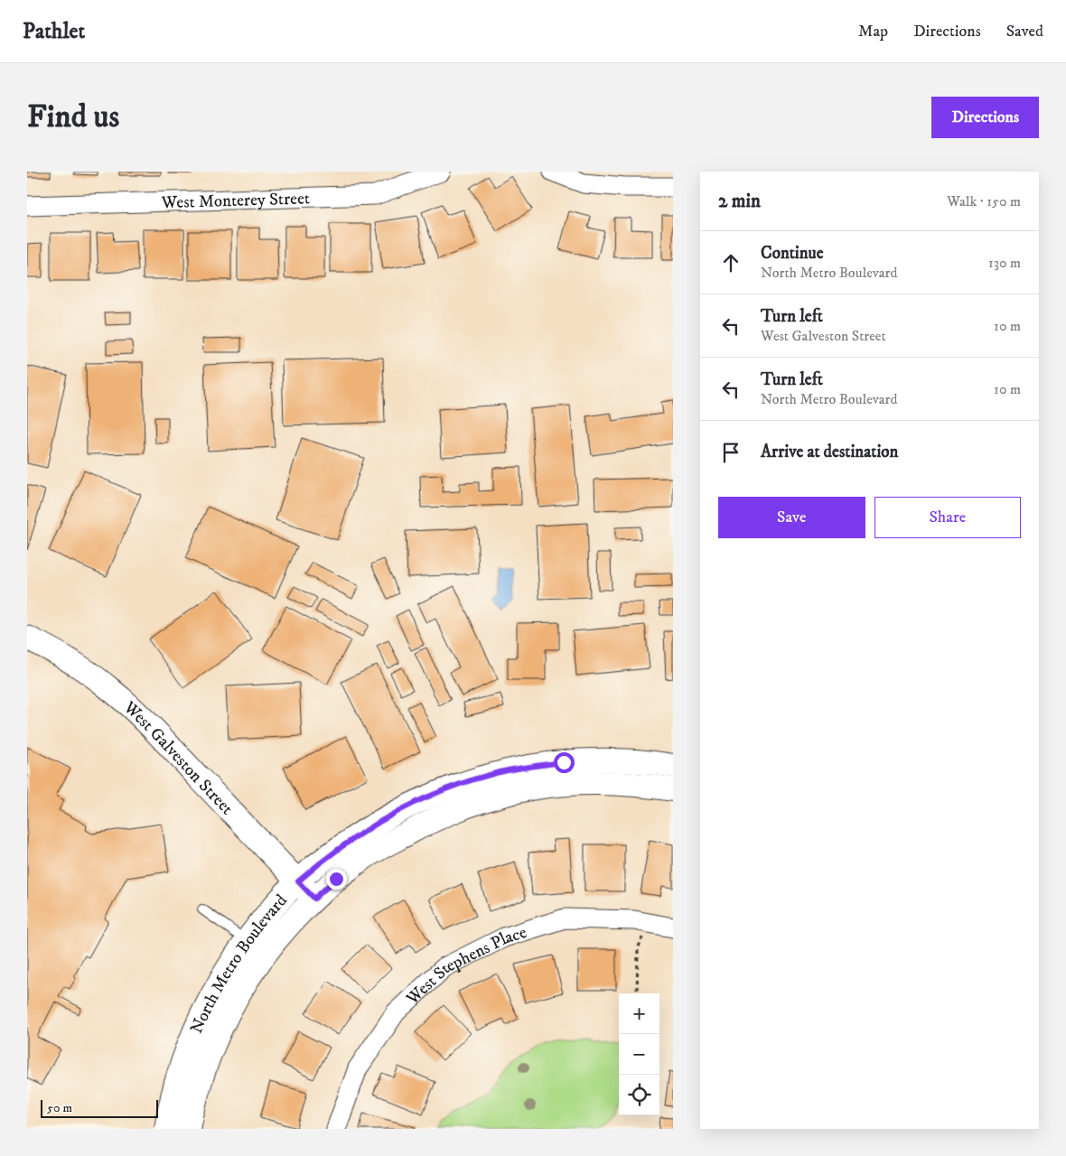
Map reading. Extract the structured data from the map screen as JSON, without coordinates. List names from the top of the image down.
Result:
{
  "streets": {
    "street": [
      "West Monterey Street",
      "West Galveston Street",
      "North Metro Boulevard",
      "West Stephens Place"
    ]
  },
  "crossings": [
    ["West Galveston Street", "North Metro Boulevard"]
  ],
  "scale_bar": "50 m",
  "page": {
    "header": "Pathlet",
    "nav": ["Map", "Directions", "Saved"],
    "buttons": [
      "Directions",
      ["Save", "Share"]
    ],
    "title": "Find us",
    "heading": ["2 min", "Walk · 150 m"],
    "list": [
      ["Continue", "North Metro Boulevard", "130 m"],
      ["Turn left", "West Galveston Street", "10 m"],
      ["Turn left", "North Metro Boulevard", "10 m"],
      "Arrive at destination"
    ],
    "map_buttons": ["+", "−"],
    "scale": "50 m"
  }
}
